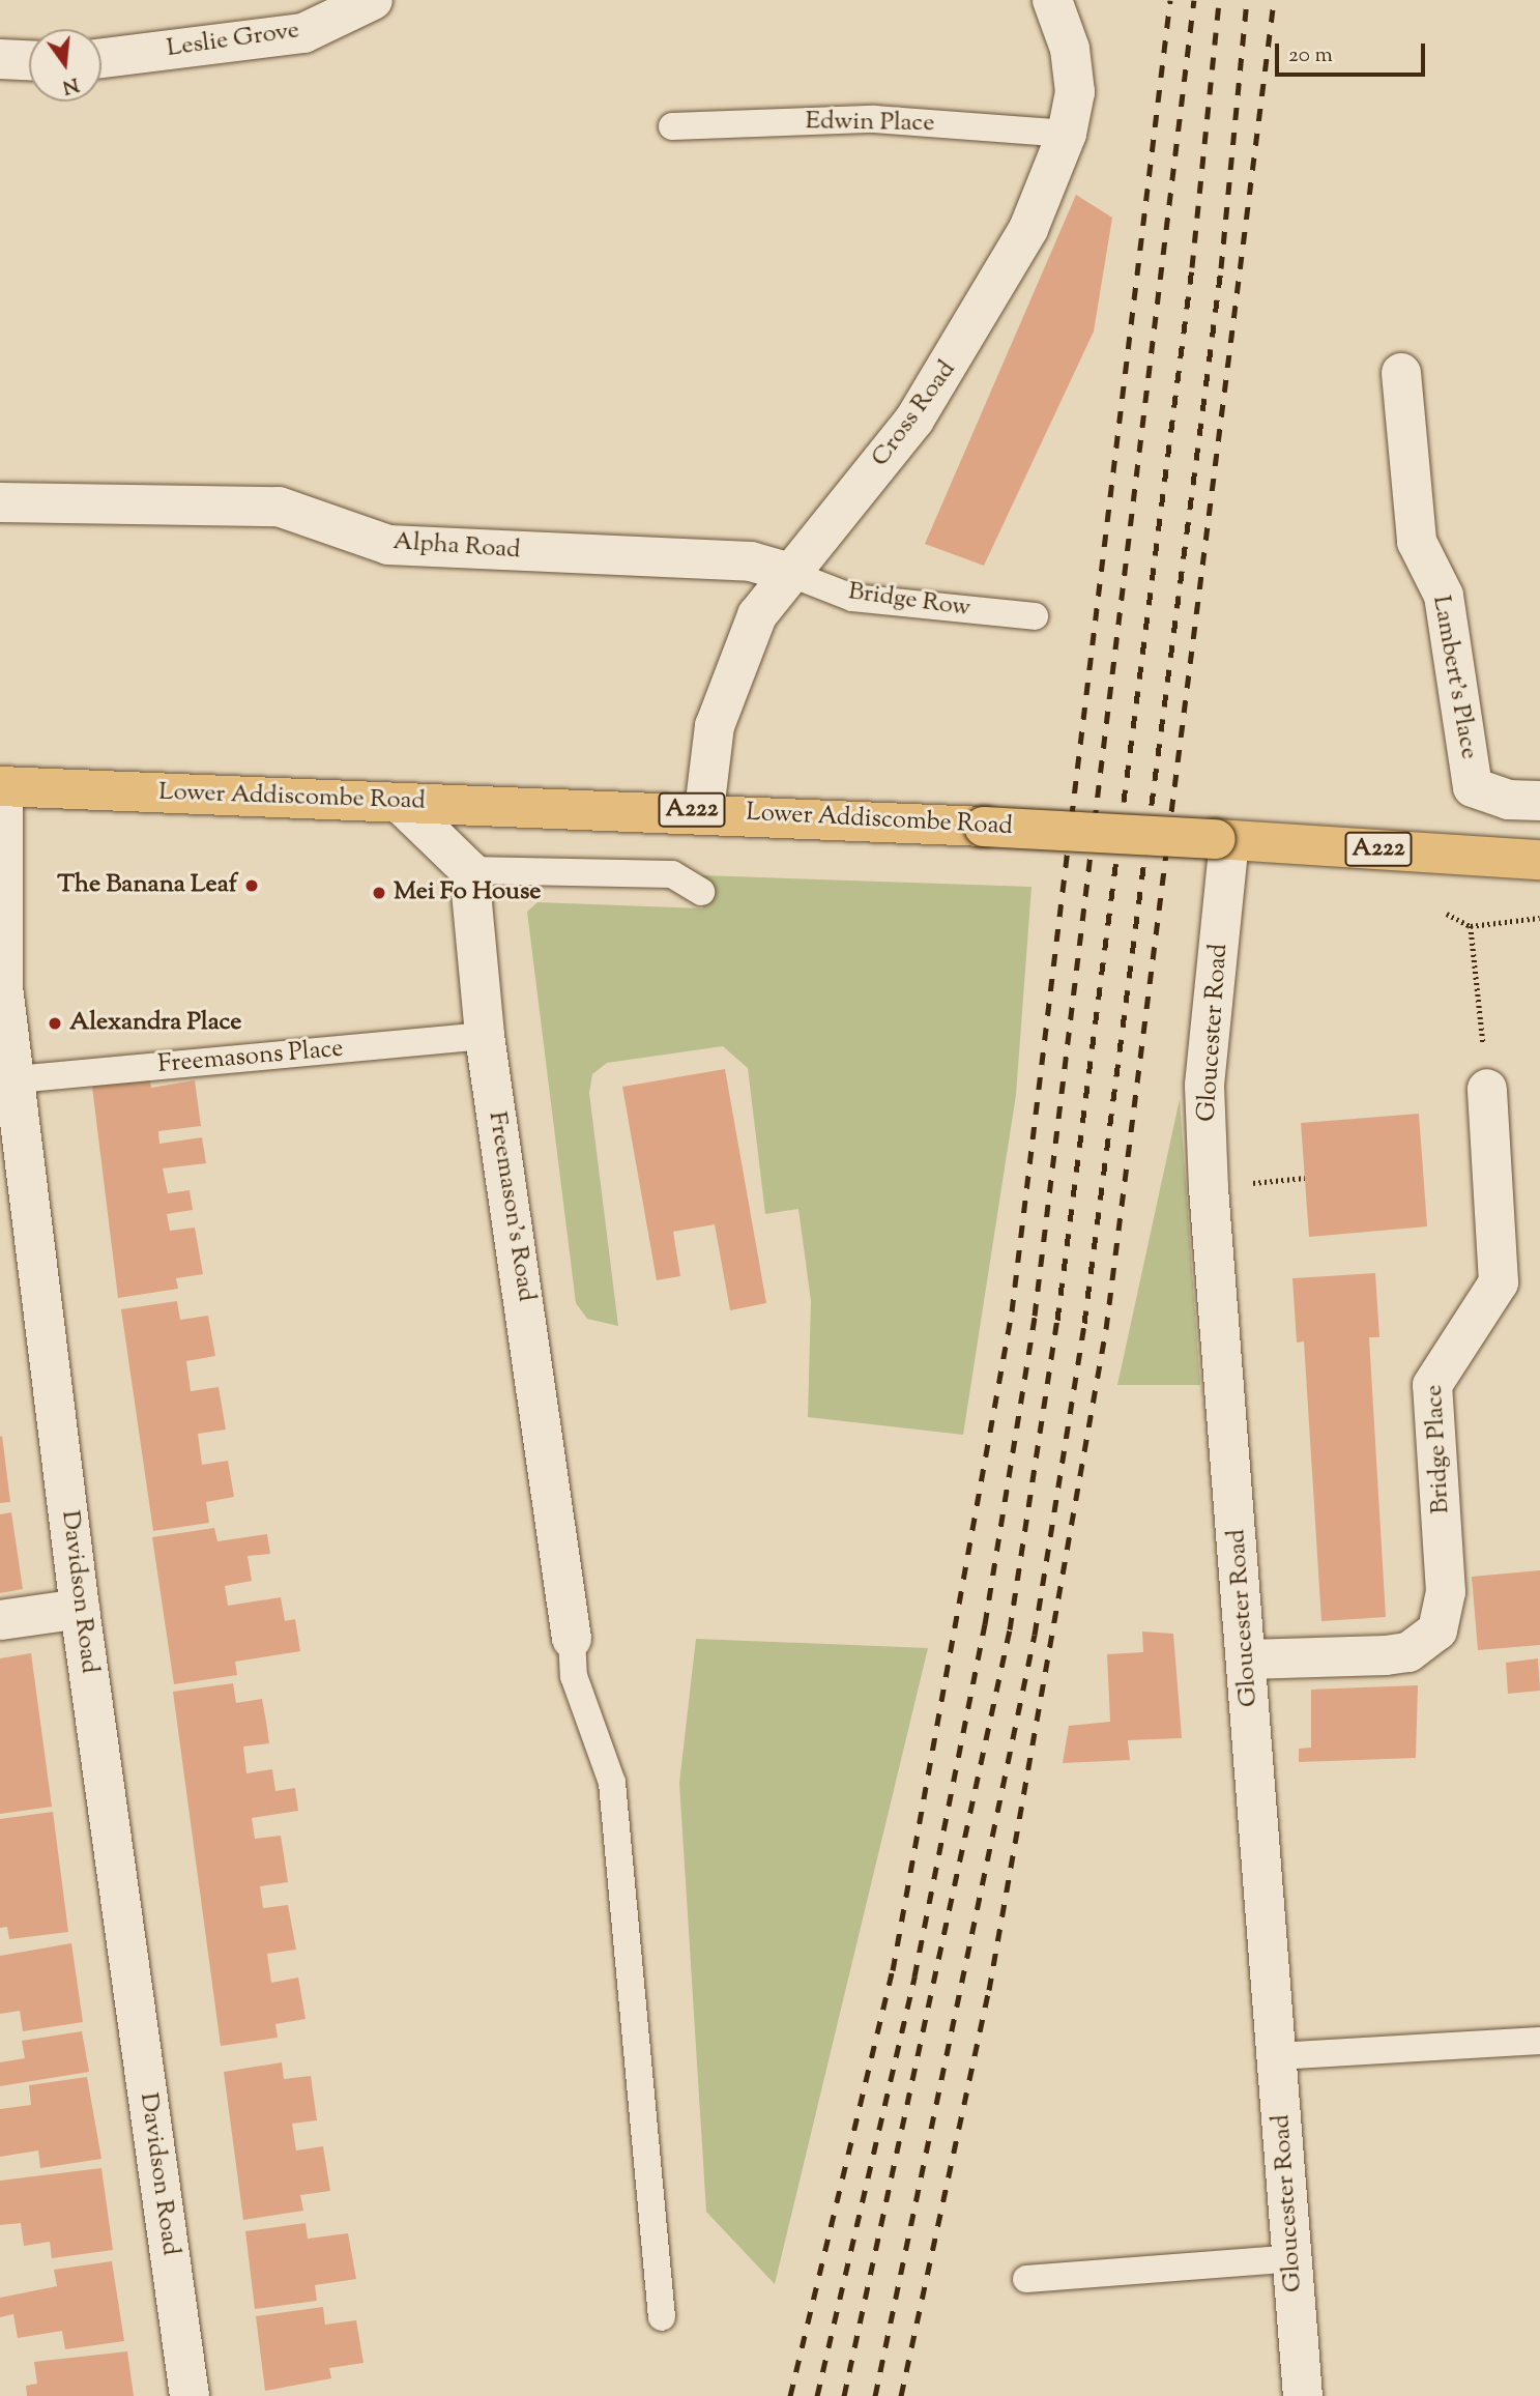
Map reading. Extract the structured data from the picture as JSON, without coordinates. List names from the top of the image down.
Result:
{
  "streets": {
    "main road": ["Lower Addiscombe Road", "A222"],
    "street": [
      "Leslie Grove",
      "Cross Road",
      "Alpha Road",
      "Lambert's Place",
      "Gloucester Road",
      "Freemason's Road",
      "Bridge Place",
      "Davidson Road"
    ],
    "lane": ["Edwin Place", "Bridge Row", "Freemasons Place"]
  },
  "crossings": [
    ["Edwin Place", "Cross Road"],
    ["Cross Road", "Alpha Road"],
    ["Cross Road", "Bridge Row"],
    ["Cross Road", "Lower Addiscombe Road"],
    ["Alpha Road", "Bridge Row"],
    ["Lower Addiscombe Road", "Gloucester Road"],
    ["Lower Addiscombe Road", "Davidson Road"],
    ["Gloucester Road", "Bridge Place"],
    ["Freemasons Place", "Freemason's Road"],
    ["Freemasons Place", "Davidson Road"]
  ],
  "places": ["The Banana Leaf", "Mei Fo House", "Alexandra Place"],
  "scale_bar": "20 m",
  "north": "bottom"
}
